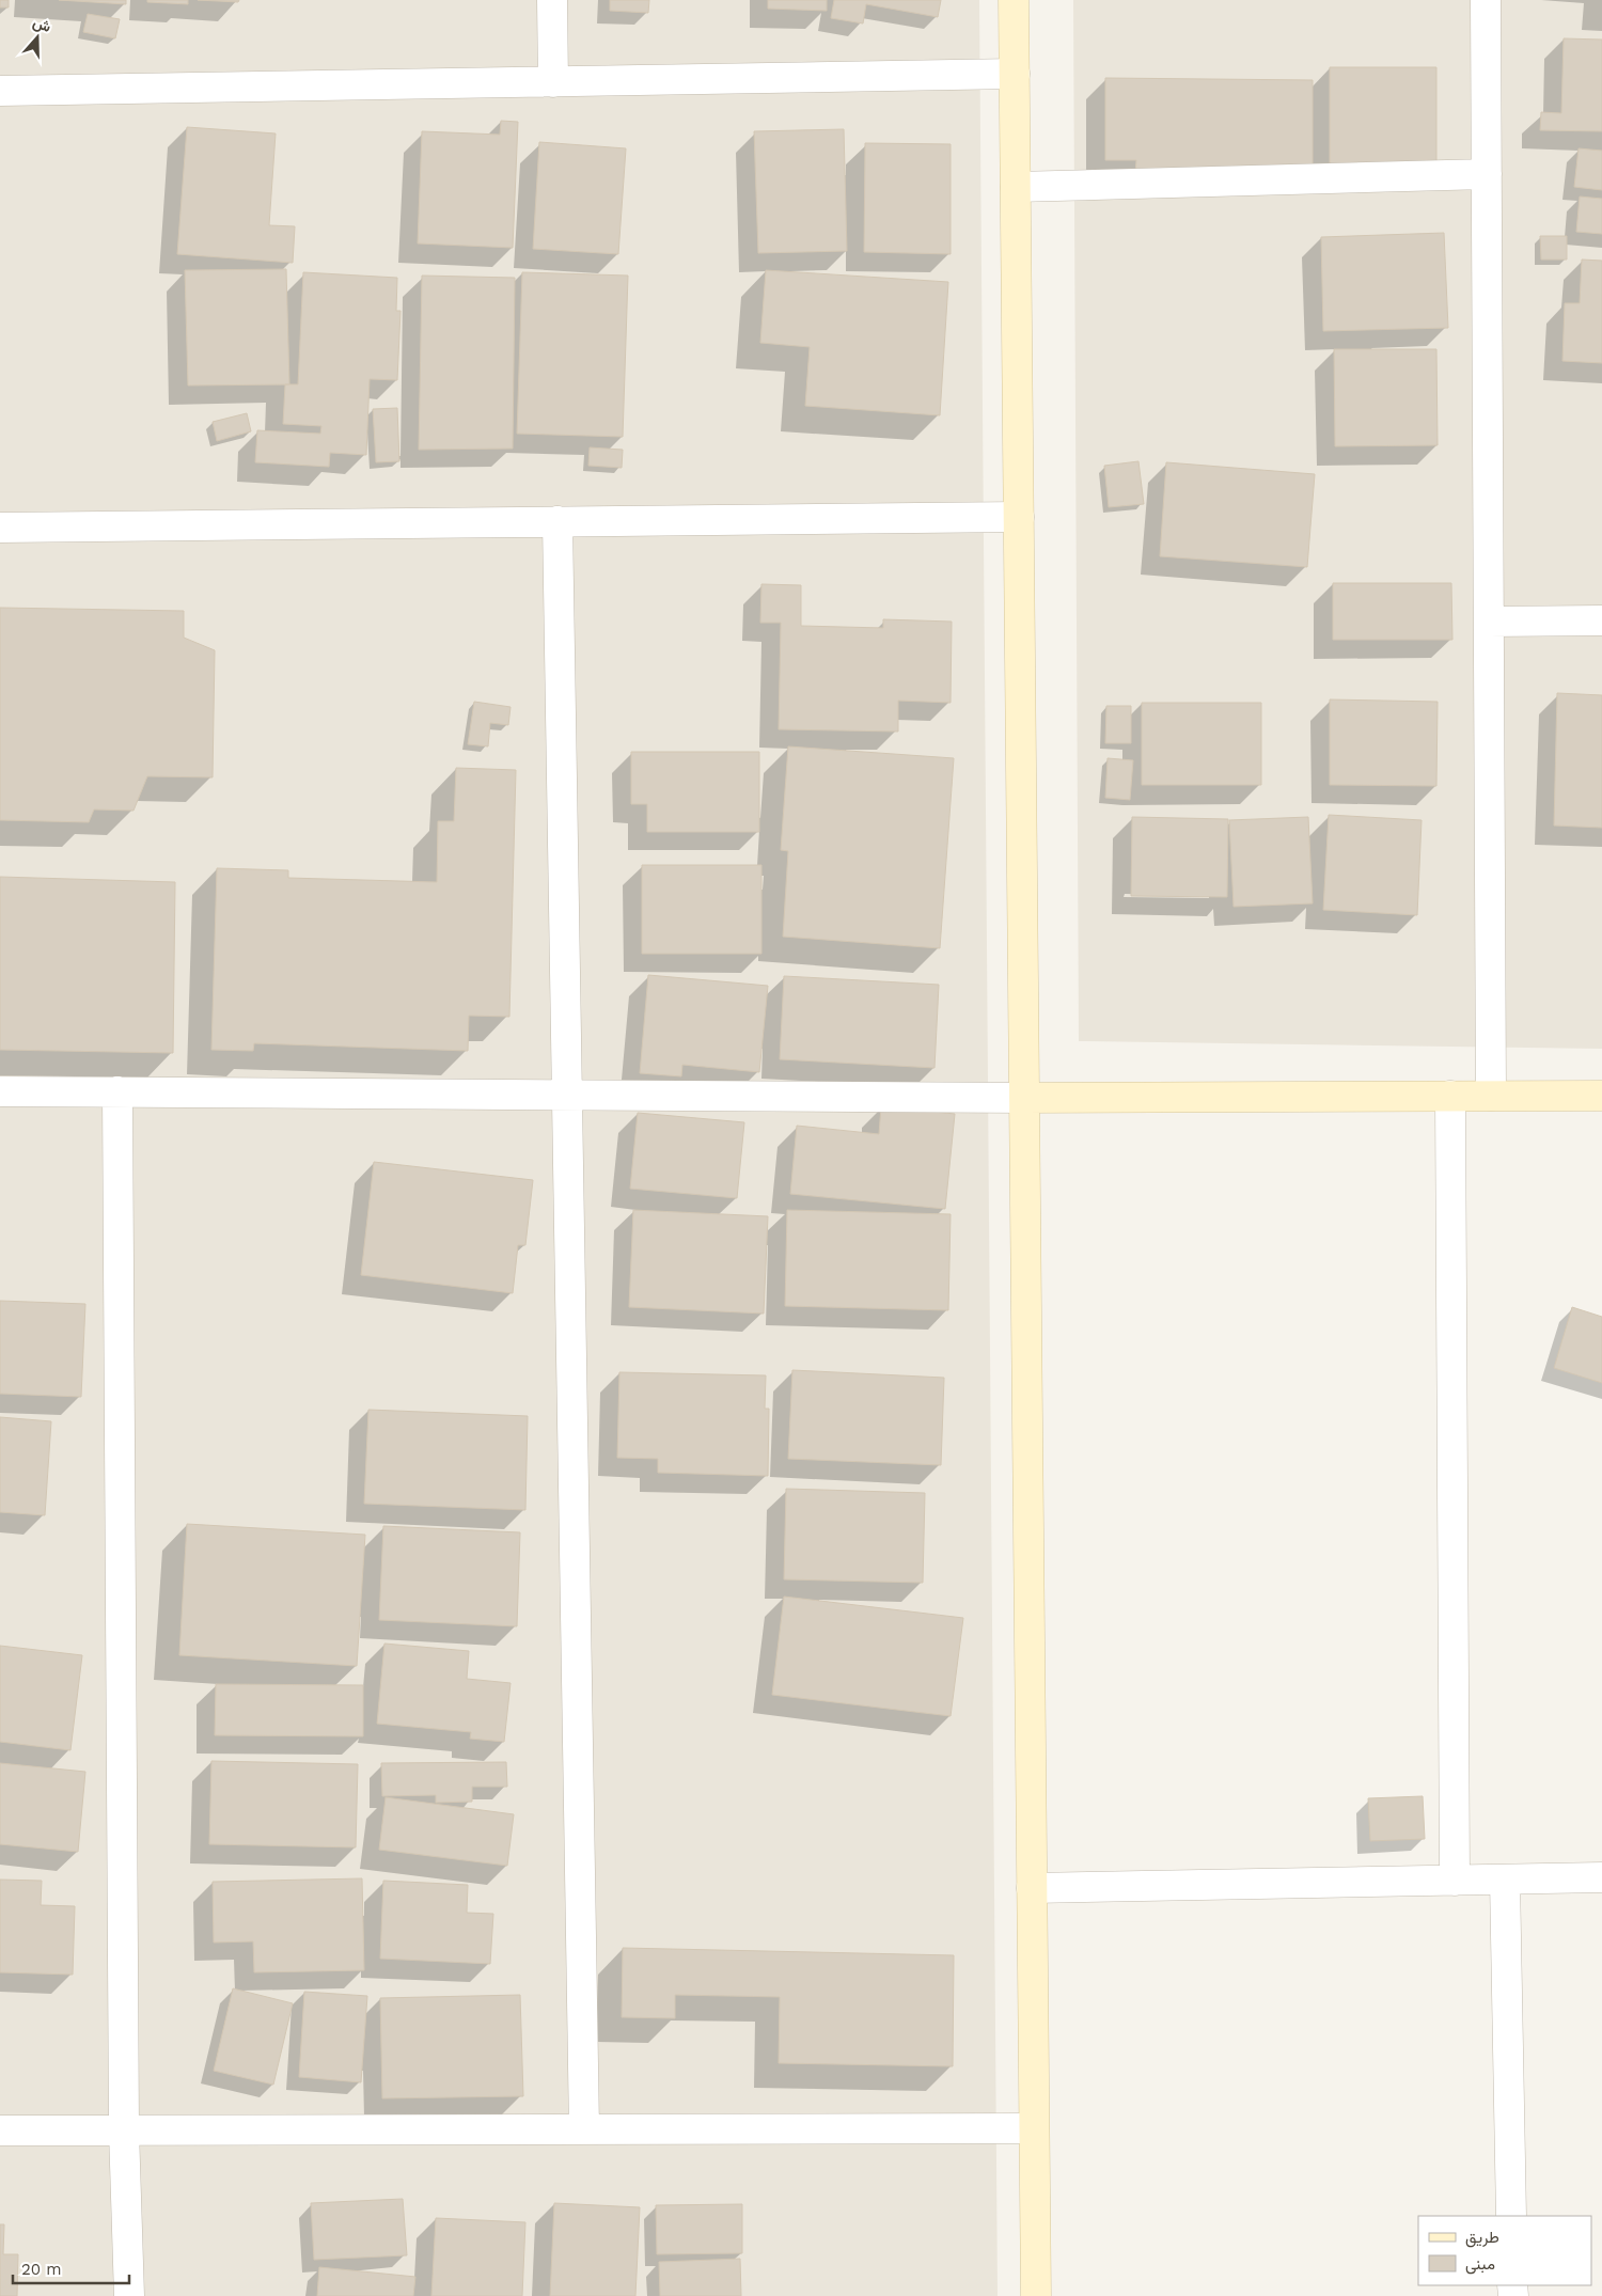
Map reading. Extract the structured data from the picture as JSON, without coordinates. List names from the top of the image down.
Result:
{
  "legend": ["طريق", "مبنى"],
  "scale_bar": "20 m",
  "north": "top"
}
